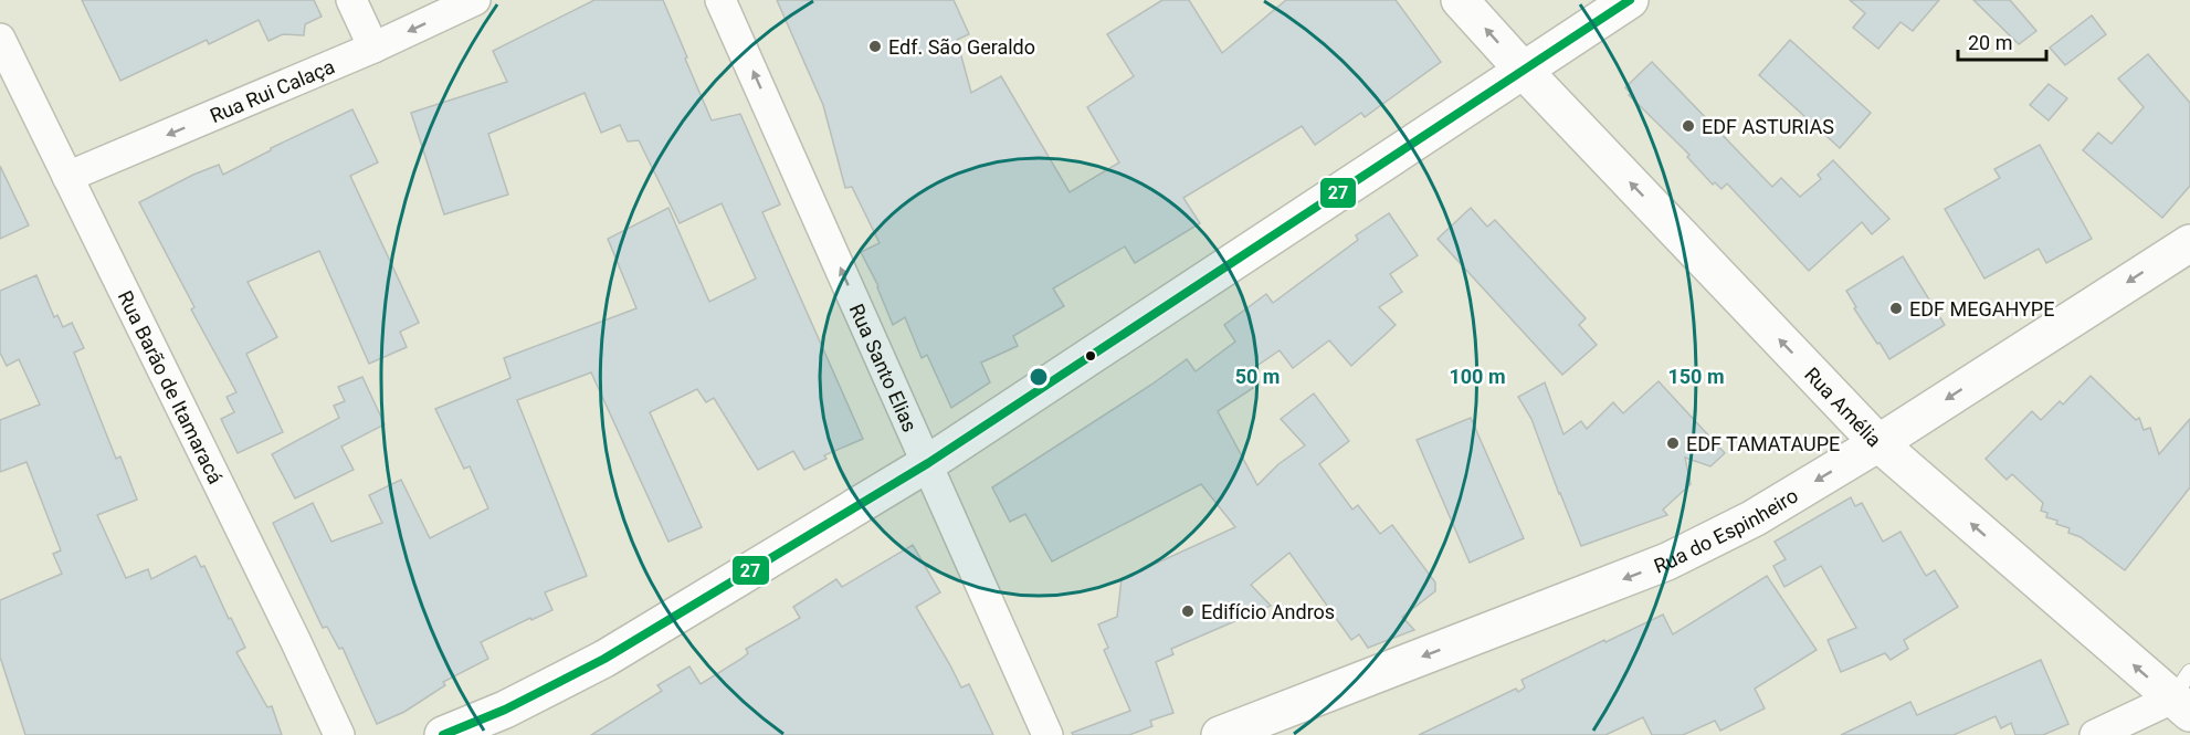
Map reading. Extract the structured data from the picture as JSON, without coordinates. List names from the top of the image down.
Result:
{
  "streets": {
    "street": [
      "Rua Rui Calaça",
      "Rua Santo Elias",
      "Rua Barão de Itamaracá",
      "Rua Amélia",
      "Rua do Espinheiro"
    ]
  },
  "crossings": [
    ["Rua Rui Calaça", "Rua Barão de Itamaracá"],
    ["Rua Amélia", "Rua do Espinheiro"]
  ],
  "one_way": [
    "Rua Rui Calaça",
    "Rua Santo Elias",
    "Rua Amélia",
    "Rua do Espinheiro"
  ],
  "places": [
    "Edf. São Geraldo",
    "EDF ASTURIAS",
    "EDF MEGAHYPE",
    "EDF TAMATAUPE",
    "Edifício Andros"
  ],
  "lines": ["transit line 27"],
  "scale_bar": "20 m",
  "rings": ["50 m", "100 m", "150 m"]
}
